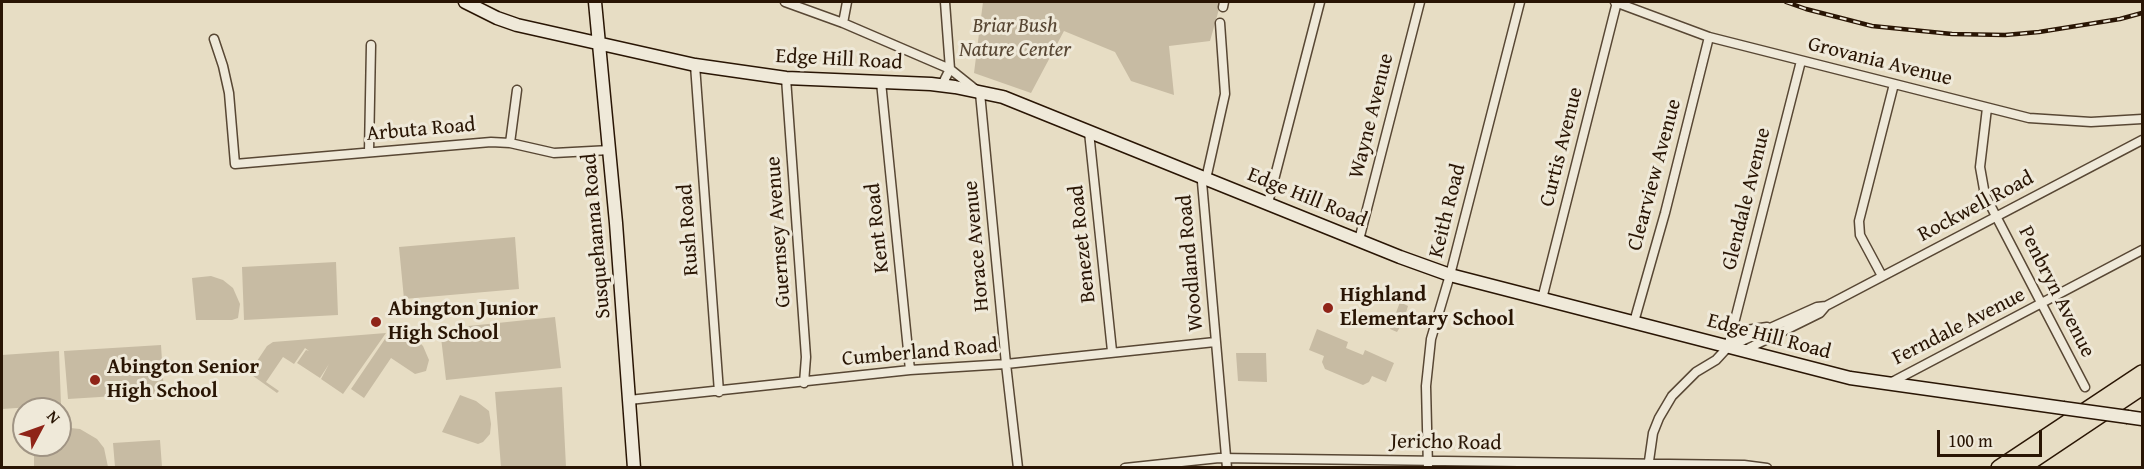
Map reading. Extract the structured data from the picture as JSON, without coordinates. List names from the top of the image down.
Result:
{
  "streets": {
    "street": [
      "Edge Hill Road",
      "Grovania Avenue",
      "Wayne Avenue",
      "Arbuta Road",
      "Curtis Avenue",
      "Clearview Avenue",
      "Glendale Avenue",
      "Rockwell Road",
      "Keith Road",
      "Kent Road",
      "Rush Road",
      "Guernsey Avenue",
      "Susquehanna Road",
      "Benezet Road",
      "Horace Avenue",
      "Woodland Road",
      "Penbryn Avenue",
      "Ferndale Avenue",
      "Cumberland Road",
      "Jericho Road"
    ]
  },
  "crossings": [
    ["Edge Hill Road", "Wayne Avenue"],
    ["Edge Hill Road", "Curtis Avenue"],
    ["Edge Hill Road", "Clearview Avenue"],
    ["Edge Hill Road", "Glendale Avenue"],
    ["Edge Hill Road", "Rockwell Road"],
    ["Edge Hill Road", "Keith Road"],
    ["Edge Hill Road", "Kent Road"],
    ["Edge Hill Road", "Rush Road"],
    ["Edge Hill Road", "Guernsey Avenue"],
    ["Edge Hill Road", "Susquehanna Road"],
    ["Edge Hill Road", "Benezet Road"],
    ["Edge Hill Road", "Horace Avenue"],
    ["Edge Hill Road", "Woodland Road"],
    ["Edge Hill Road", "Ferndale Avenue"],
    ["Grovania Avenue", "Curtis Avenue"],
    ["Grovania Avenue", "Clearview Avenue"],
    ["Grovania Avenue", "Glendale Avenue"],
    ["Grovania Avenue", "Penbryn Avenue"],
    ["Arbuta Road", "Susquehanna Road"],
    ["Glendale Avenue", "Rockwell Road"],
    ["Rockwell Road", "Penbryn Avenue"],
    ["Rockwell Road", "Jericho Road"],
    ["Keith Road", "Jericho Road"],
    ["Kent Road", "Cumberland Road"],
    ["Rush Road", "Cumberland Road"],
    ["Guernsey Avenue", "Cumberland Road"],
    ["Susquehanna Road", "Cumberland Road"],
    ["Benezet Road", "Cumberland Road"],
    ["Horace Avenue", "Cumberland Road"],
    ["Woodland Road", "Cumberland Road"],
    ["Woodland Road", "Jericho Road"],
    ["Penbryn Avenue", "Ferndale Avenue"]
  ],
  "parks": ["Briar Bush Nature Center"],
  "places": ["Highland Elementary School", "Abington Junior High School", "Abington Senior High School"],
  "scale_bar": "100 m",
  "north": "top right"
}
